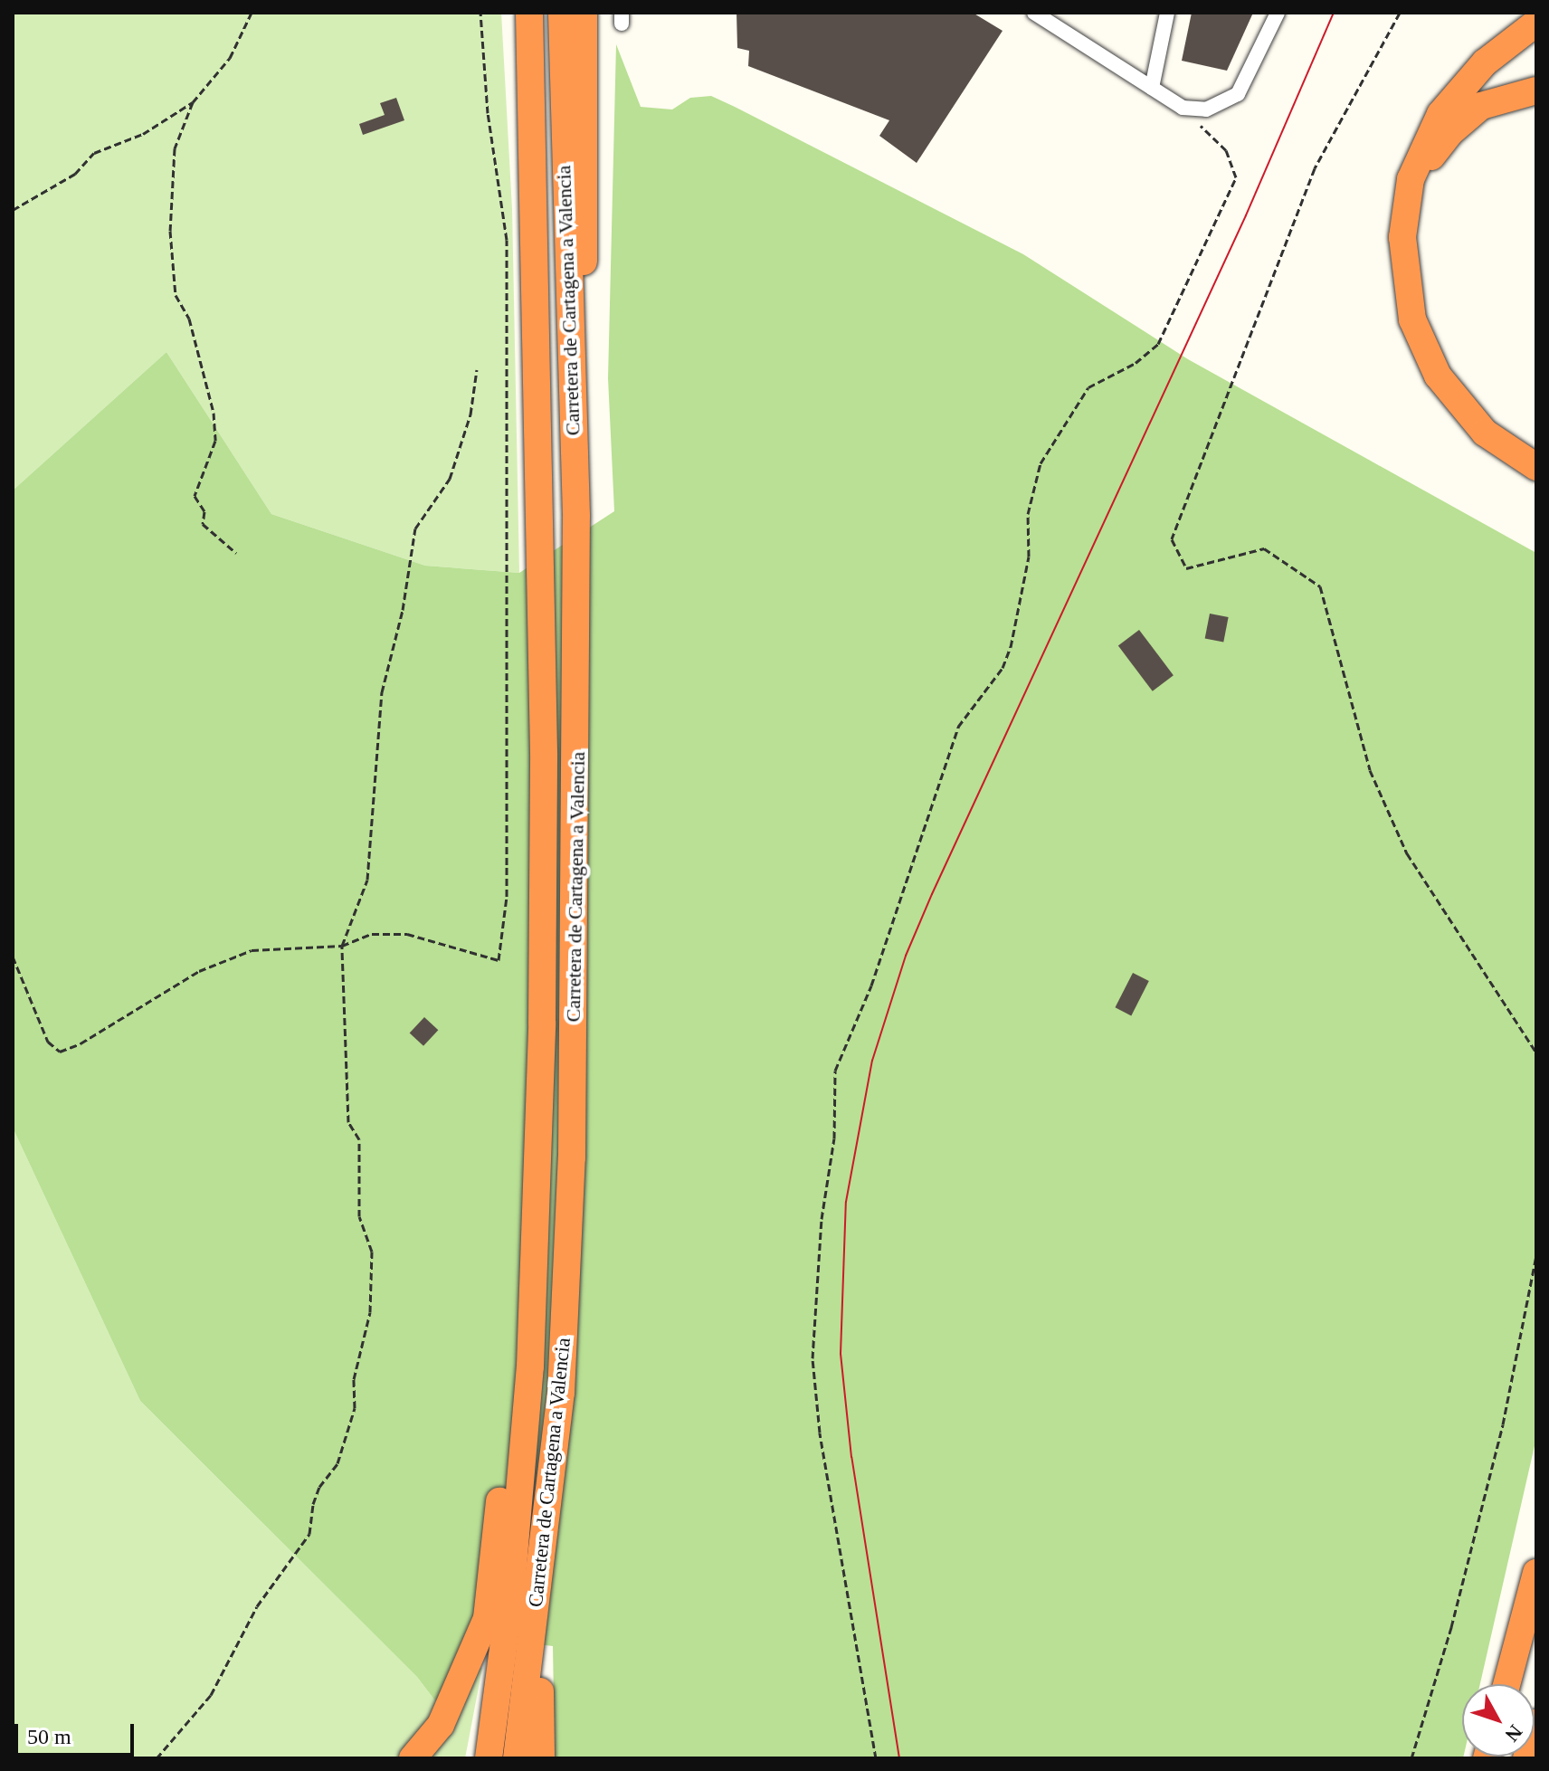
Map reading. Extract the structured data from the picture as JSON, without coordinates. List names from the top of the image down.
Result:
{
  "streets": {
    "highway": ["Carretera de Cartagena a Valencia"]
  },
  "scale_bar": "50 m",
  "north": "bottom right"
}
